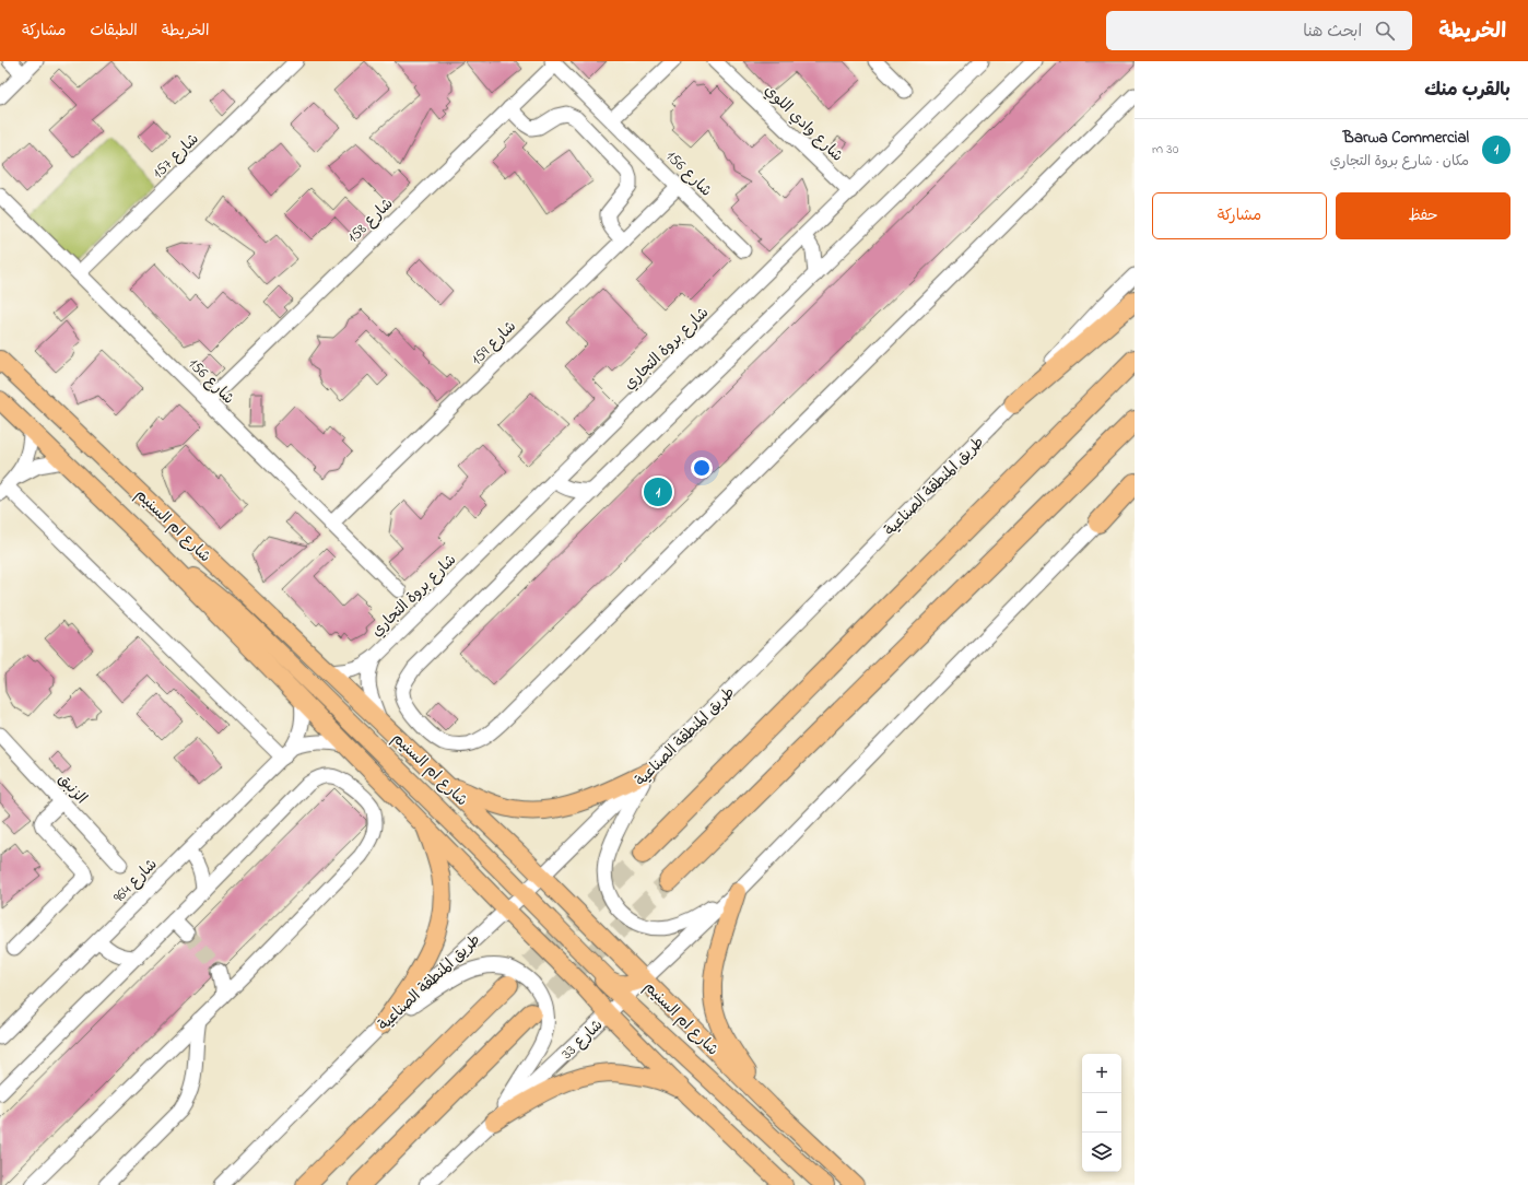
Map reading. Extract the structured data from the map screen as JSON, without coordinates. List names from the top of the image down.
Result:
{
  "streets": {
    "main road": ["شارع ام السنيم"],
    "street": [
      "شارع وادي اللوي",
      "شارع 157",
      "شارع 156",
      "شارع 158",
      "شارع 159",
      "شارع بروة التجاري",
      "طريق المنطقة الصناعية",
      "الزنبق",
      "شارع 964",
      "شارع 33"
    ]
  },
  "crossings": [
    ["شارع وادي اللوي", "شارع بروة التجاري"],
    ["شارع 157", "شارع 156"],
    ["شارع 156", "شارع 158"],
    ["شارع 156", "شارع 159"],
    ["شارع بروة التجاري", "شارع ام السنيم"],
    ["طريق المنطقة الصناعية", "شارع ام السنيم"],
    ["شارع ام السنيم", "شارع 964"],
    ["شارع ام السنيم", "شارع 33"]
  ],
  "page": {
    "header": "الخريطة",
    "search": "ابحث هنا",
    "nav": ["الخريطة", "الطبقات", "مشاركة"],
    "heading": "بالقرب منك",
    "list": [
      {
        "mark": "1",
        "name": "Barwa Commercial",
        "note": "مكان · شارع بروة التجاري",
        "value": "30 m"
      }
    ],
    "buttons": ["حفظ", "مشاركة"],
    "pins": "1",
    "map_buttons": ["+", "−"]
  }
}
